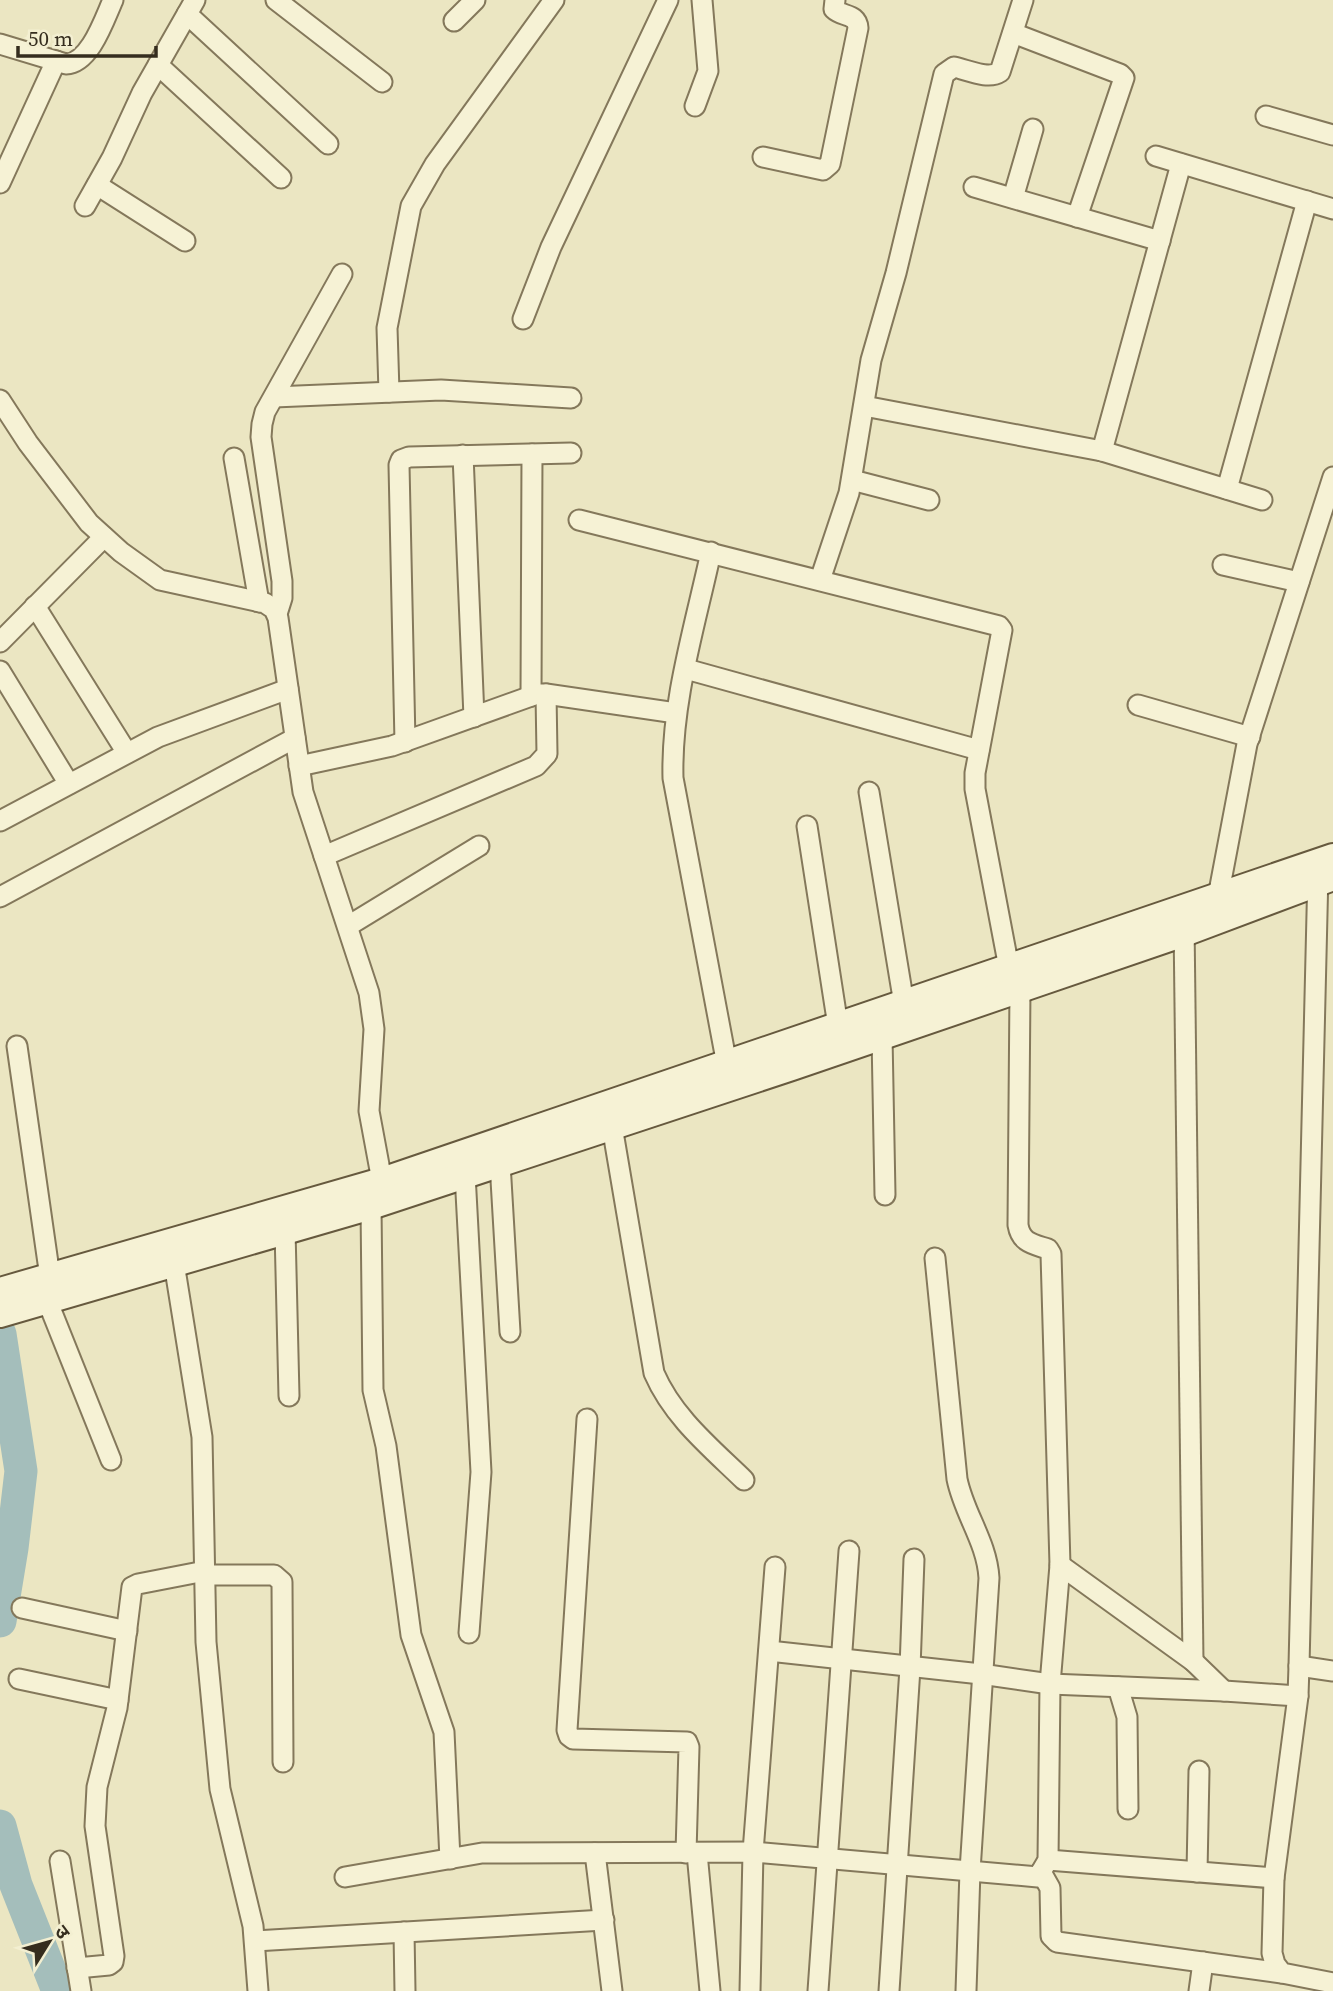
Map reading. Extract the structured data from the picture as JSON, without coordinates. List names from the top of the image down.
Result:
{
  "scale_bar": "50 m",
  "north": "top right"
}
